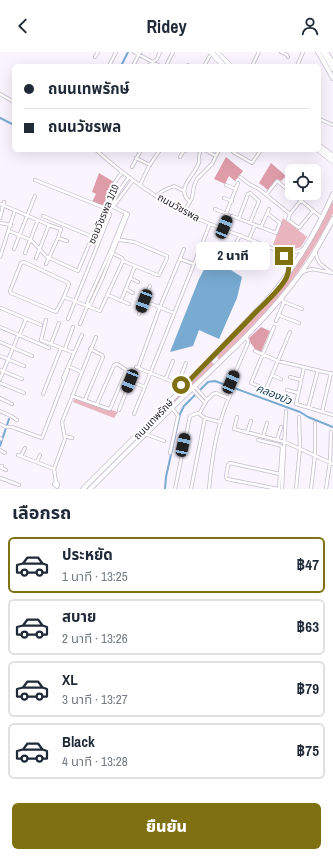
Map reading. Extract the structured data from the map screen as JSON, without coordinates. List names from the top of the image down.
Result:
{
  "streets": {
    "main road": ["ถนนเทพรักษ์"],
    "street": ["ถนนวัชรพล", "ซอยวัชรพล 1/10"]
  },
  "crossings": [
    ["ถนนวัชรพล", "ซอยวัชรพล 1/10"],
    ["ถนนวัชรพล", "ถนนเทพรักษ์"]
  ],
  "water": ["คลองบัว"],
  "page": {
    "header": "Ridey",
    "banner": ["ถนนเทพรักษ์", "ถนนวัชรพล"],
    "bubble": "2 นาที",
    "heading": "เลือกรถ",
    "list": [
      {
        "name": "ประหยัด",
        "note": "1 นาที · 13:25",
        "value": "฿47"
      },
      {
        "name": "สบาย",
        "note": "2 นาที · 13:26",
        "value": "฿63"
      },
      {
        "name": "XL",
        "note": "3 นาที · 13:27",
        "value": "฿79"
      },
      {
        "name": "Black",
        "note": "4 นาที · 13:28",
        "value": "฿75"
      }
    ],
    "buttons": "ยืนยัน"
  }
}
